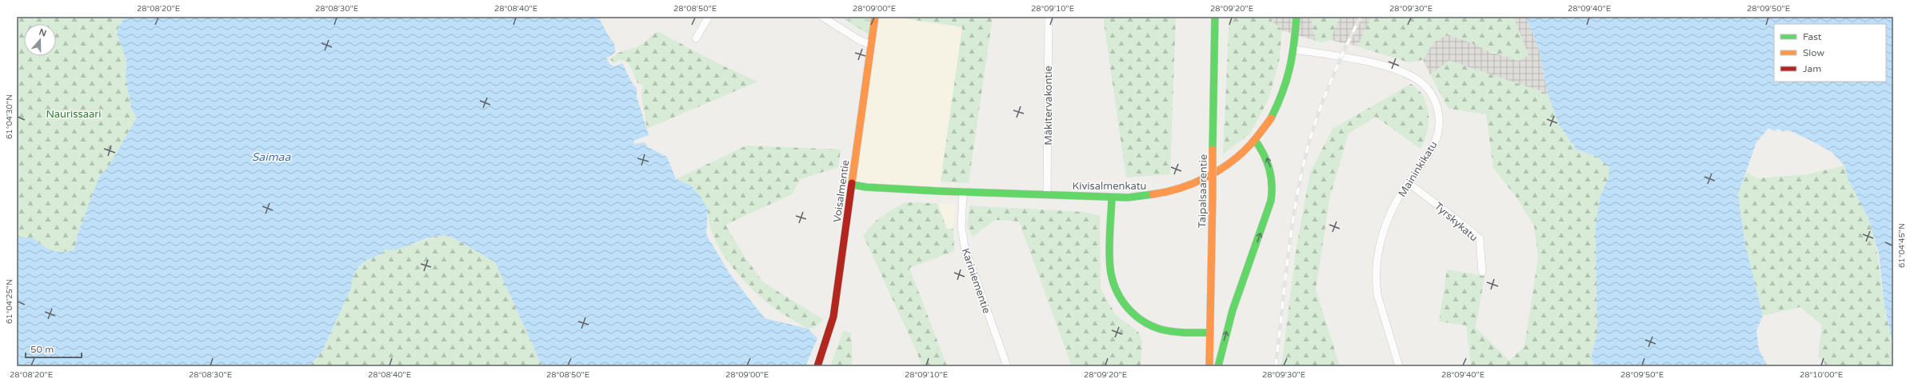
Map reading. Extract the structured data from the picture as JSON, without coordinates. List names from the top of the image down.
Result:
{
  "streets": {
    "street": [
      "Mäkitervakontie",
      "Maininkikatu",
      "Kivisalmenkatu",
      "Voisalmentie",
      "Taipalsaarentie",
      "Tyrskykatu",
      "Kariniementie"
    ]
  },
  "crossings": [
    ["Mäkitervakontie", "Kivisalmenkatu"],
    ["Maininkikatu", "Kivisalmenkatu"],
    ["Maininkikatu", "Tyrskykatu"],
    ["Kivisalmenkatu", "Voisalmentie"],
    ["Kivisalmenkatu", "Kariniementie"]
  ],
  "water": ["Saimaa"],
  "parks": ["Naurissaari"],
  "legend": ["Fast", "Slow", "Jam"],
  "scale_bar": "50 m",
  "north": "top",
  "coordinates": [
    "28°08'20\"E",
    "28°08'30\"E",
    "28°08'40\"E",
    "28°08'50\"E",
    "28°09'00\"E",
    "28°09'10\"E",
    "28°09'20\"E",
    "28°09'30\"E",
    "28°09'40\"E",
    "28°09'50\"E",
    "61°04'30\"N",
    "61°04'45\"N",
    "61°04'25\"N",
    "28°10'00\"E"
  ]
}
